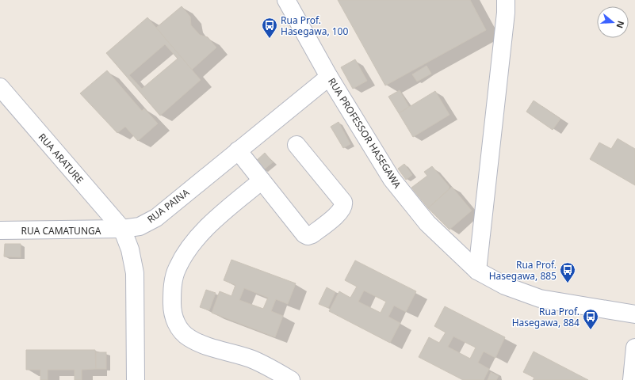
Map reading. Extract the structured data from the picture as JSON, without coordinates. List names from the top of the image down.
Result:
{
  "streets": {
    "street": [
      "RUA PROFESSOR HASEGAWA",
      "RUA ARATURE",
      "RUA PAINA",
      "RUA CAMATUNGA"
    ]
  },
  "crossings": [
    ["RUA PROFESSOR HASEGAWA", "RUA PAINA"],
    ["RUA ARATURE", "RUA PAINA"],
    ["RUA ARATURE", "RUA CAMATUNGA"],
    ["RUA PAINA", "RUA CAMATUNGA"]
  ],
  "places": {
    "bus stop": ["Rua Prof. Hasegawa, 100", "Rua Prof. Hasegawa, 885", "Rua Prof. Hasegawa, 884"]
  },
  "north": "right"
}
